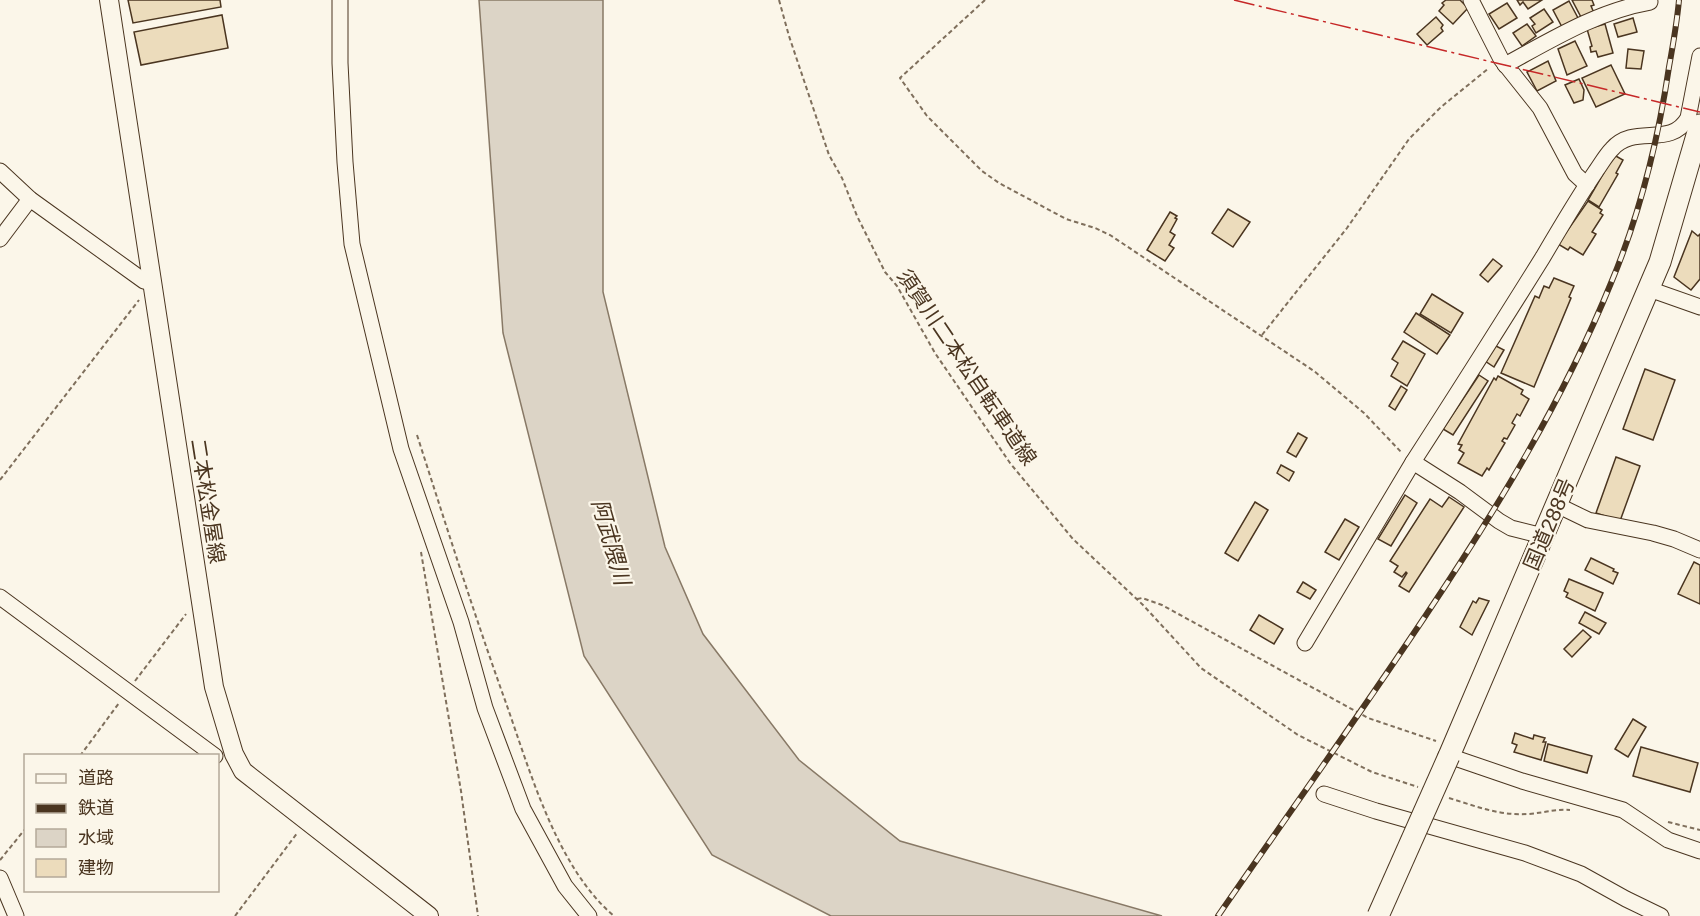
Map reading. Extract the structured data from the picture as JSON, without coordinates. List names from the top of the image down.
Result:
{
  "streets": {
    "highway": ["国道288号"],
    "main road": ["二本松金屋線"],
    "path": ["須賀川二本松自転車道線"]
  },
  "water": ["阿武隈川"],
  "legend": [
    "道路",
    "鉄道",
    "水域",
    "建物"
  ]
}
